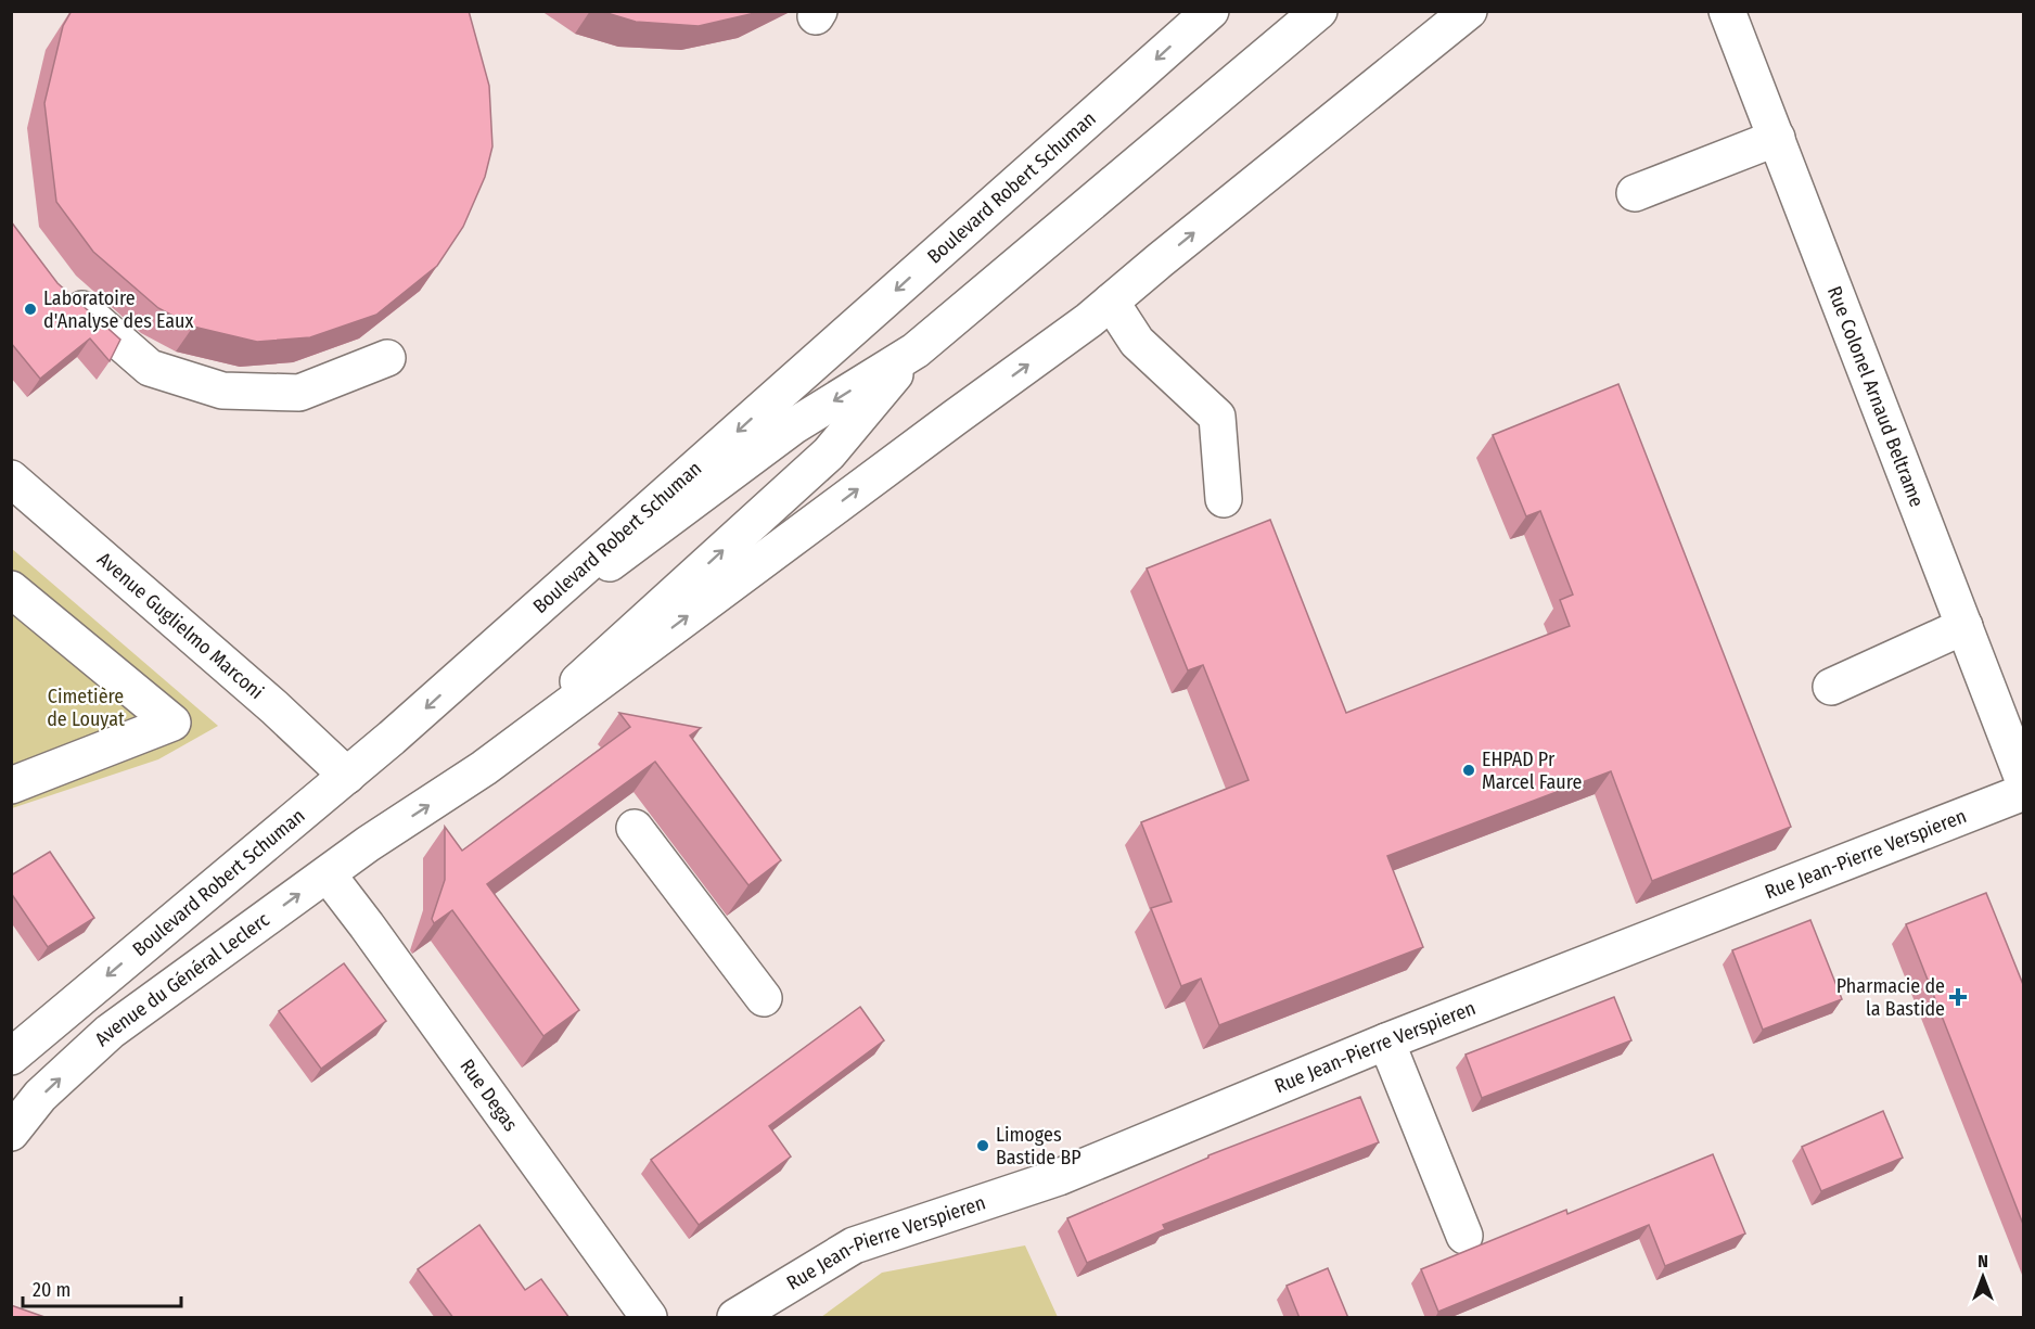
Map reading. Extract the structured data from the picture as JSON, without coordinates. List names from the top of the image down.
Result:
{
  "streets": {
    "main road": [
      "Boulevard Robert Schuman",
      "Rue Colonel Arnaud Beltrame",
      "Avenue Guglielmo Marconi",
      "Rue Jean-Pierre Verspieren",
      "Avenue du Général Leclerc",
      "Rue Degas"
    ]
  },
  "crossings": [
    ["Boulevard Robert Schuman", "Avenue Guglielmo Marconi"],
    ["Avenue du Général Leclerc", "Rue Degas"]
  ],
  "one_way": ["Avenue du Général Leclerc"],
  "parks": ["Cimetière de Louyat"],
  "places": {
    "other": ["Laboratoire d'Analyse des Eaux", "EHPAD Pr Marcel Faure", "Limoges Bastide BP"],
    "health": ["Pharmacie de la Bastide"]
  },
  "scale_bar": "20 m",
  "north": "top"
}
